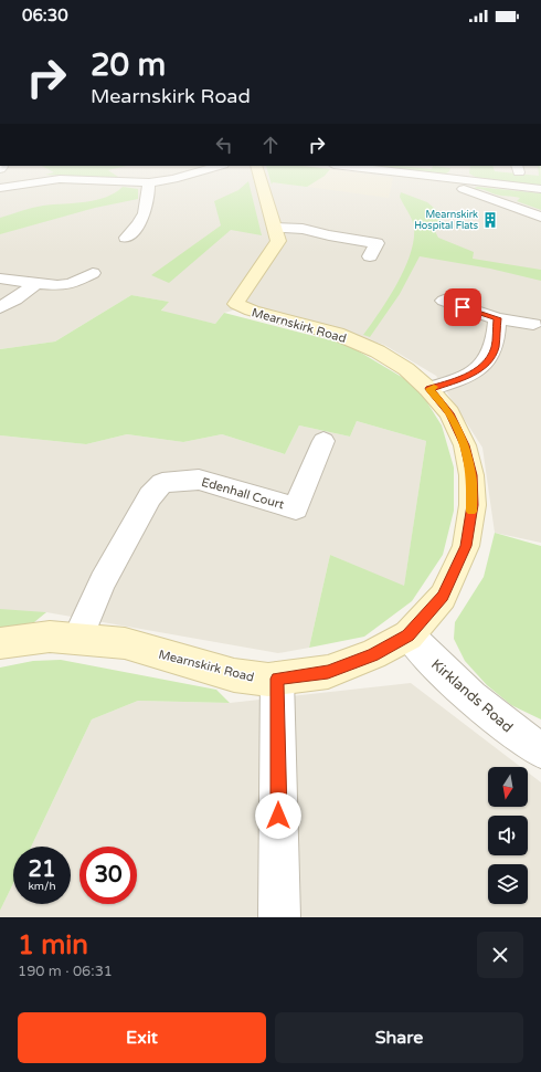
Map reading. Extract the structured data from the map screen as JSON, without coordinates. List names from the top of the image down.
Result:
{
  "streets": {
    "street": ["Mearnskirk Road", "Edenhall Court", "Kirklands Road"]
  },
  "crossings": [
    ["Mearnskirk Road", "Edenhall Court"],
    ["Mearnskirk Road", "Kirklands Road"]
  ],
  "places": {
    "building": ["Mearnskirk Hospital Flats"]
  },
  "north": "bottom",
  "page": {
    "status": "06:30",
    "turn": ["20 m", "Mearnskirk Road"],
    "speed": "21 km/h",
    "limit": "30",
    "heading": ["1 min", "190 m · 06:31"],
    "buttons": ["Exit", "Share"]
  }
}
